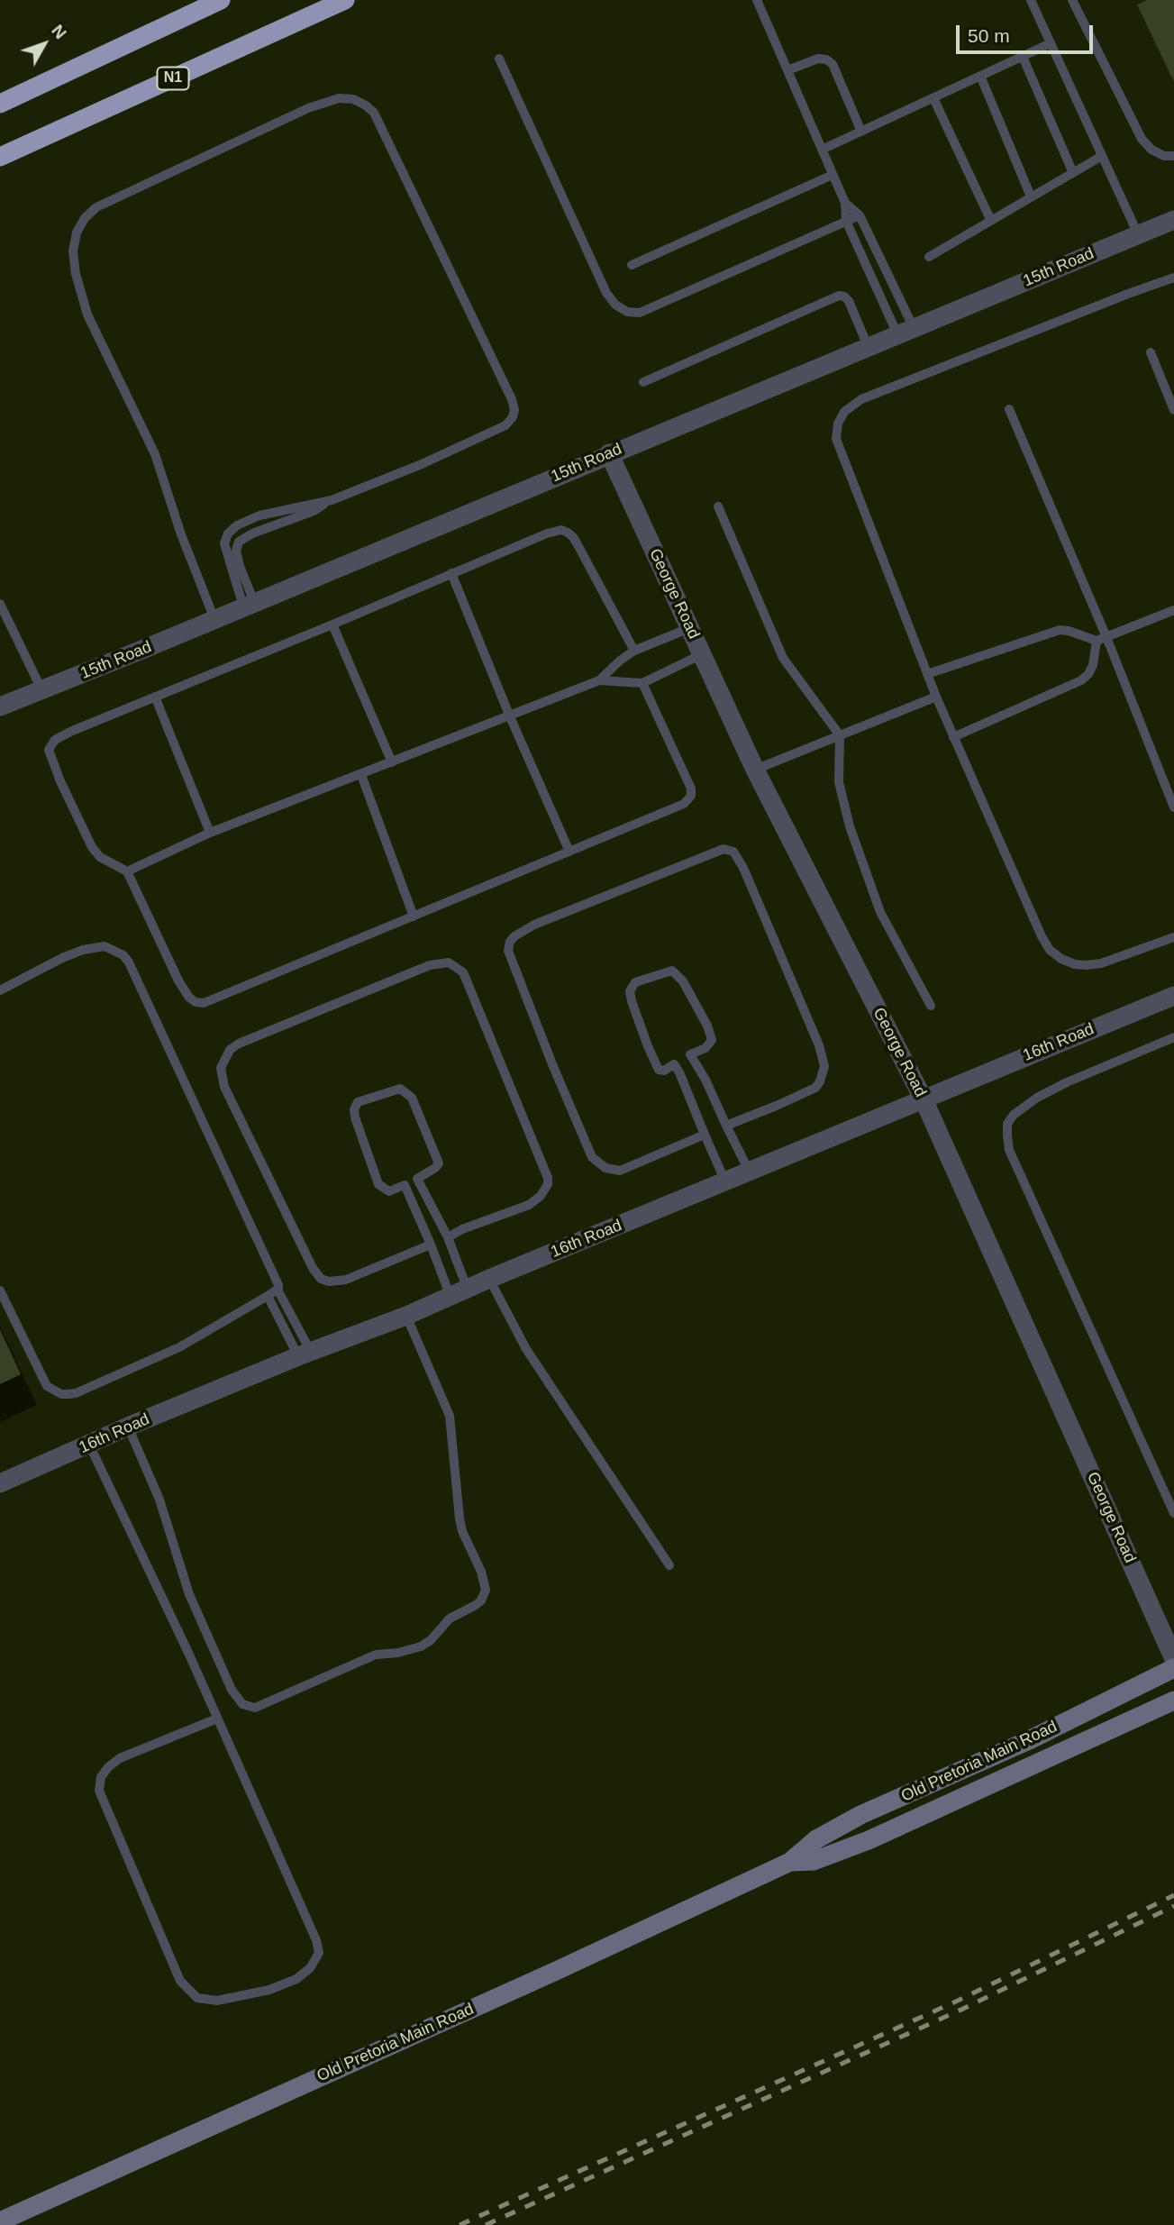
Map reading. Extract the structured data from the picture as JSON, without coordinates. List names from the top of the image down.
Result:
{
  "streets": {
    "highway": ["N1"],
    "main road": ["Old Pretoria Main Road"],
    "street": ["15th Road", "George Road", "16th Road"]
  },
  "crossings": [
    ["15th Road", "George Road"],
    ["George Road", "16th Road"]
  ],
  "scale_bar": "50 m",
  "north": "top right"
}
